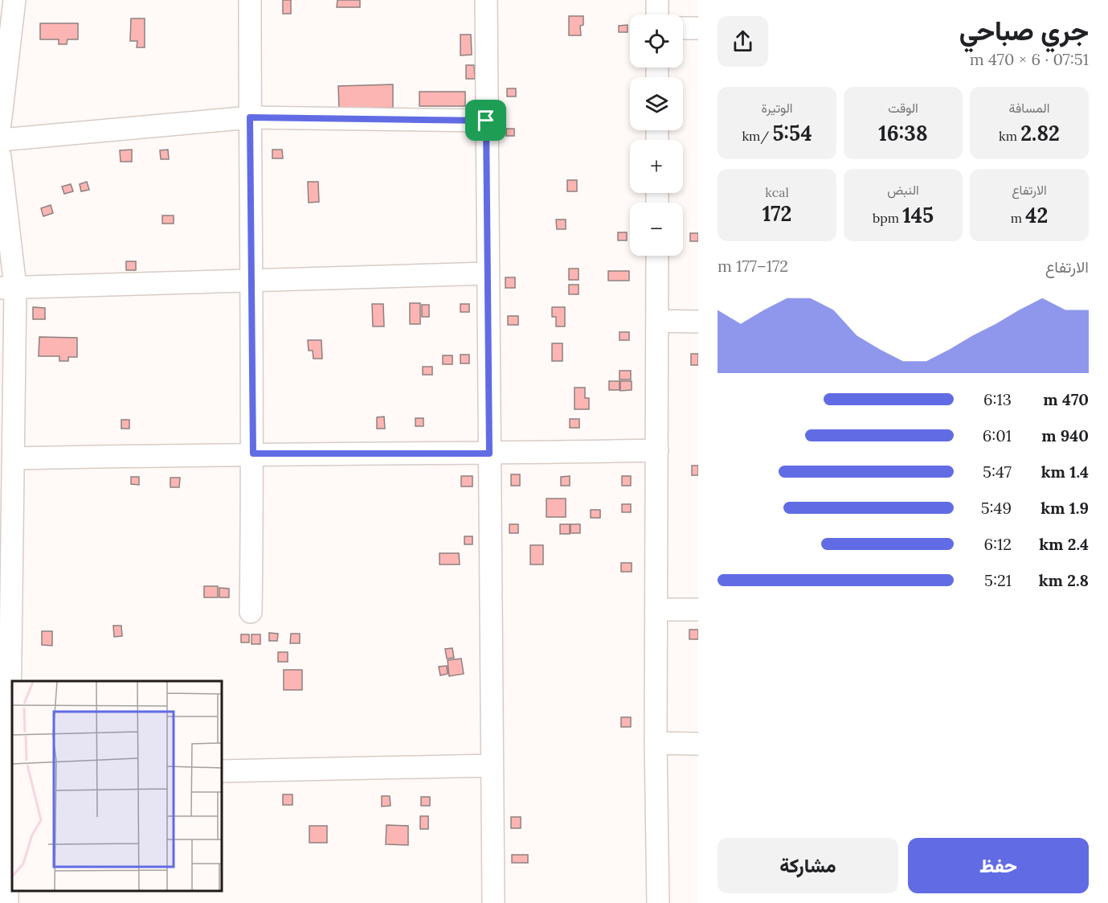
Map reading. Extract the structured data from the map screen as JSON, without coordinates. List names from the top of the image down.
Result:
{
  "page": {
    "heading": ["جري صباحي", "07:51 · 6 × 470 m"],
    "map_buttons": ["+", "−"],
    "stats": [
      ["المسافة", "2.82 km"],
      ["الوقت", "16:38"],
      ["الوتيرة", "5:54 /km"],
      ["الارتفاع", "42 m"],
      ["النبض", "145 bpm"],
      ["kcal", "172"]
    ],
    "chart": ["الارتفاع", "172–177 m"],
    "list": [
      {
        "name": "470 m",
        "note": "6:13"
      },
      {
        "name": "940 m",
        "note": "6:01"
      },
      {
        "name": "1.4 km",
        "note": "5:47"
      },
      {
        "name": "1.9 km",
        "note": "5:49"
      },
      {
        "name": "2.4 km",
        "note": "6:12"
      },
      {
        "name": "2.8 km",
        "note": "5:21"
      }
    ],
    "buttons": ["حفظ", "مشاركة"]
  }
}
